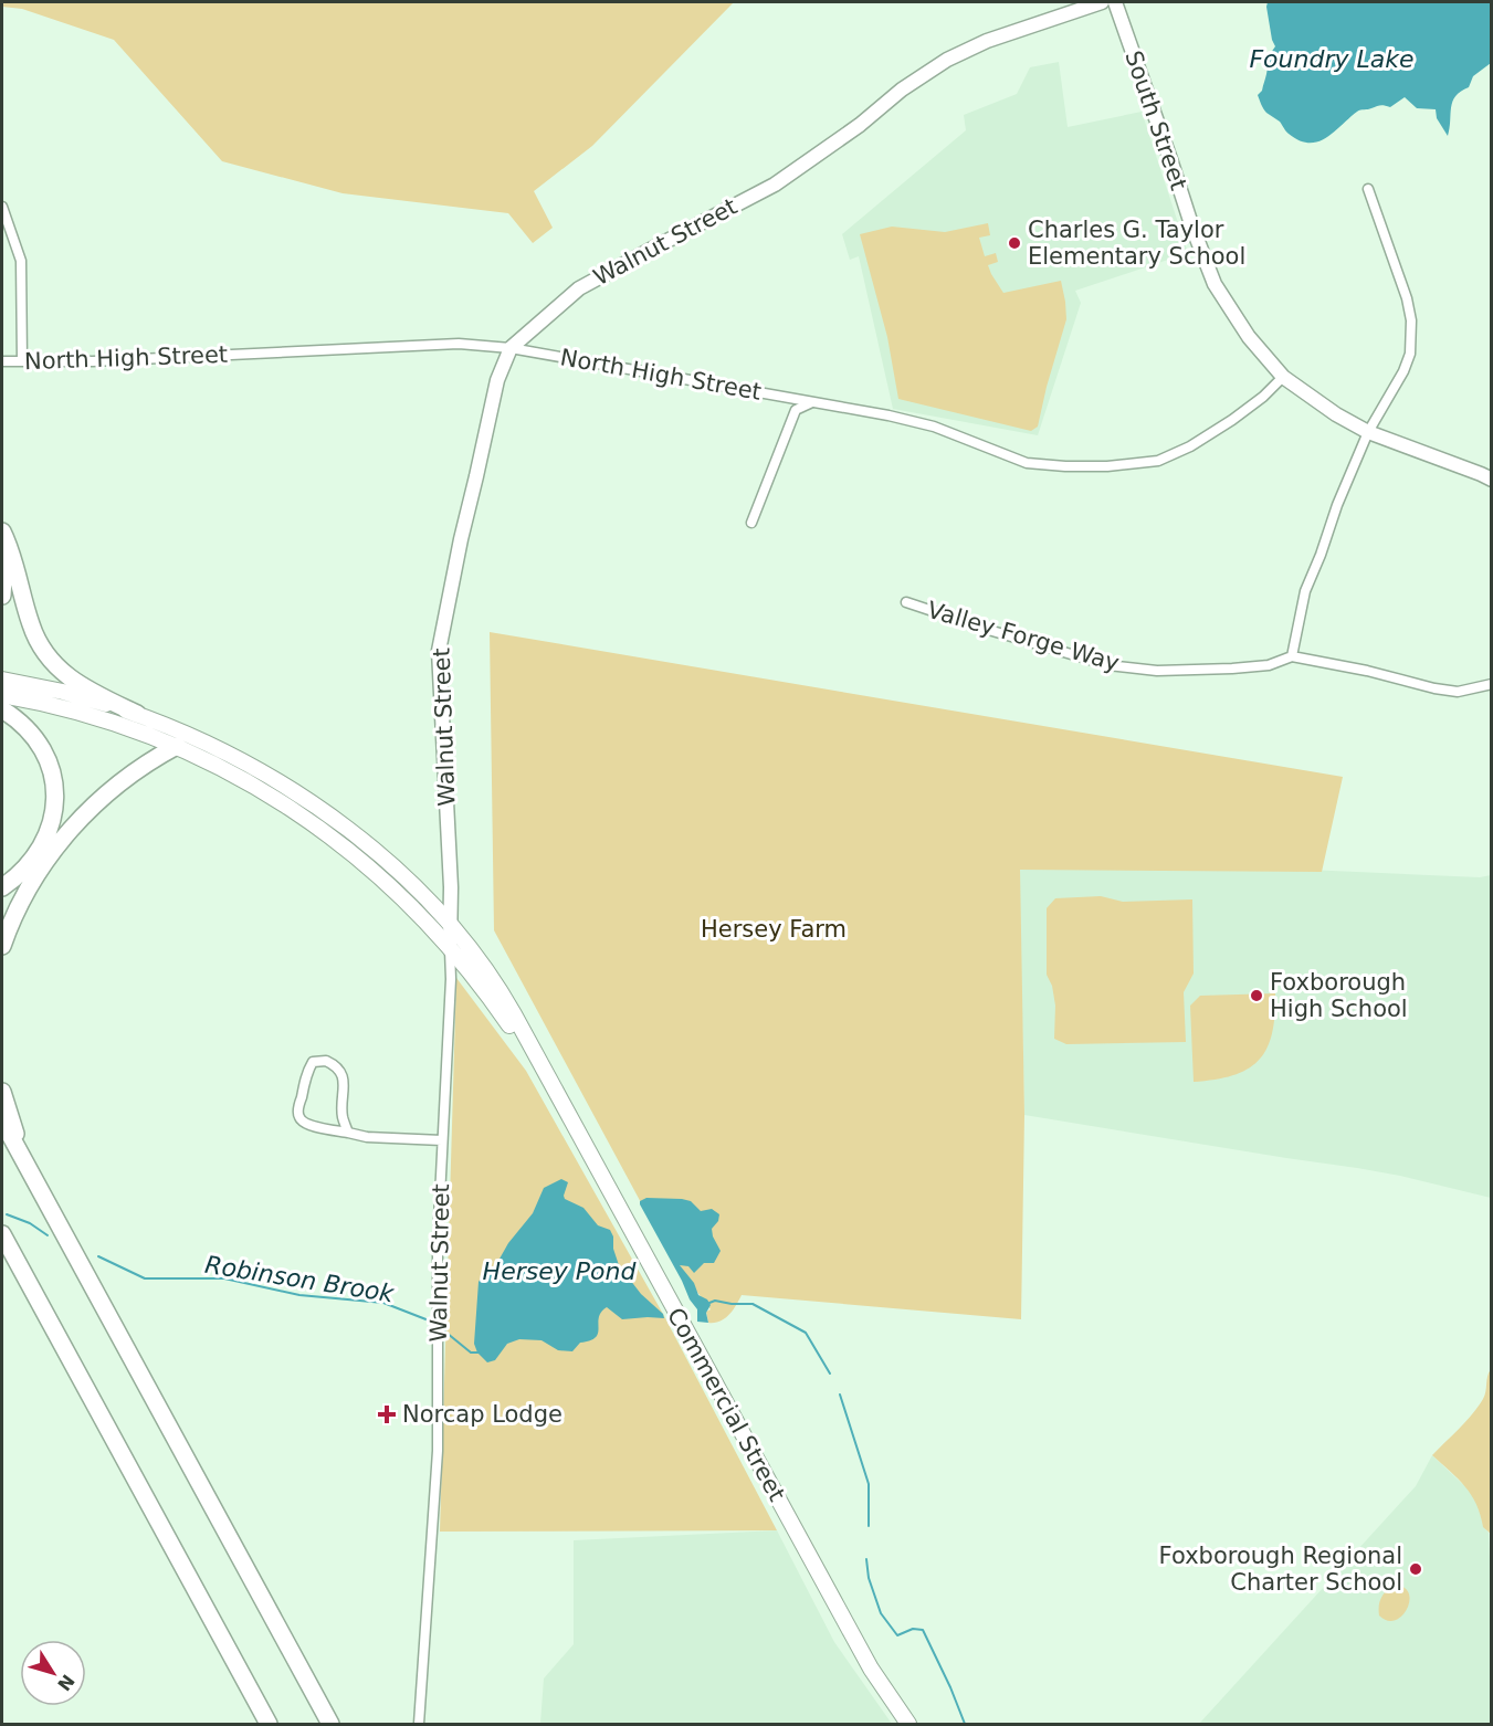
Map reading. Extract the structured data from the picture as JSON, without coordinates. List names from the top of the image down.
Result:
{
  "streets": {
    "main road": ["Commercial Street"],
    "street": [
      "South Street",
      "Walnut Street",
      "North High Street",
      "Valley Forge Way"
    ]
  },
  "crossings": [
    ["South Street", "North High Street"],
    ["Walnut Street", "North High Street"],
    ["Walnut Street", "Commercial Street"]
  ],
  "water": ["Foundry Lake", "Hersey Pond", "Robinson Brook"],
  "parks": ["Hersey Farm"],
  "places": {
    "other": ["Charles G. Taylor Elementary School", "Foxborough High School", "Foxborough Regional Charter School"],
    "health": ["Norcap Lodge"]
  },
  "north": "bottom right"
}
